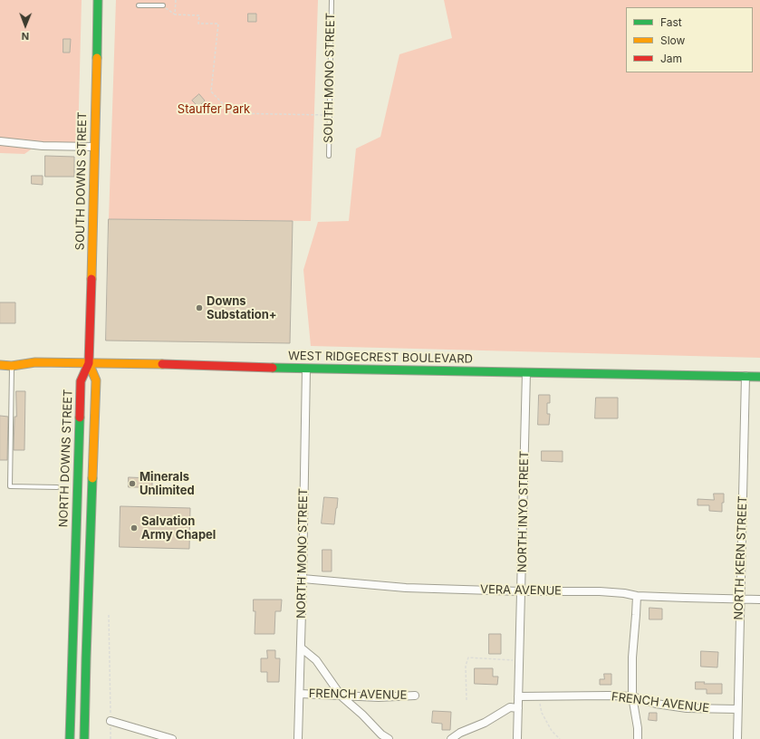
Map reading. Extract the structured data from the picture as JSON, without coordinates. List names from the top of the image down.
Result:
{
  "streets": {
    "main road": ["SOUTH DOWNS STREET", "WEST RIDGECREST BOULEVARD", "NORTH DOWNS STREET"],
    "street": [
      "NORTH INYO STREET",
      "NORTH MONO STREET",
      "NORTH KERN STREET",
      "VERA AVENUE",
      "FRENCH AVENUE"
    ],
    "lane": ["SOUTH MONO STREET"]
  },
  "crossings": [
    ["SOUTH DOWNS STREET", "WEST RIDGECREST BOULEVARD"],
    ["SOUTH DOWNS STREET", "NORTH DOWNS STREET"],
    ["WEST RIDGECREST BOULEVARD", "NORTH DOWNS STREET"],
    ["WEST RIDGECREST BOULEVARD", "NORTH INYO STREET"],
    ["WEST RIDGECREST BOULEVARD", "NORTH MONO STREET"],
    ["WEST RIDGECREST BOULEVARD", "NORTH KERN STREET"],
    ["NORTH INYO STREET", "VERA AVENUE"],
    ["NORTH INYO STREET", "FRENCH AVENUE"],
    ["NORTH MONO STREET", "VERA AVENUE"],
    ["NORTH MONO STREET", "FRENCH AVENUE"],
    ["NORTH KERN STREET", "VERA AVENUE"],
    ["NORTH KERN STREET", "FRENCH AVENUE"]
  ],
  "parks": ["Stauffer Park"],
  "places": ["Downs Substation+", "Minerals Unlimited", "Salvation Army Chapel"],
  "legend": ["Fast", "Slow", "Jam"],
  "north": "bottom"
}
